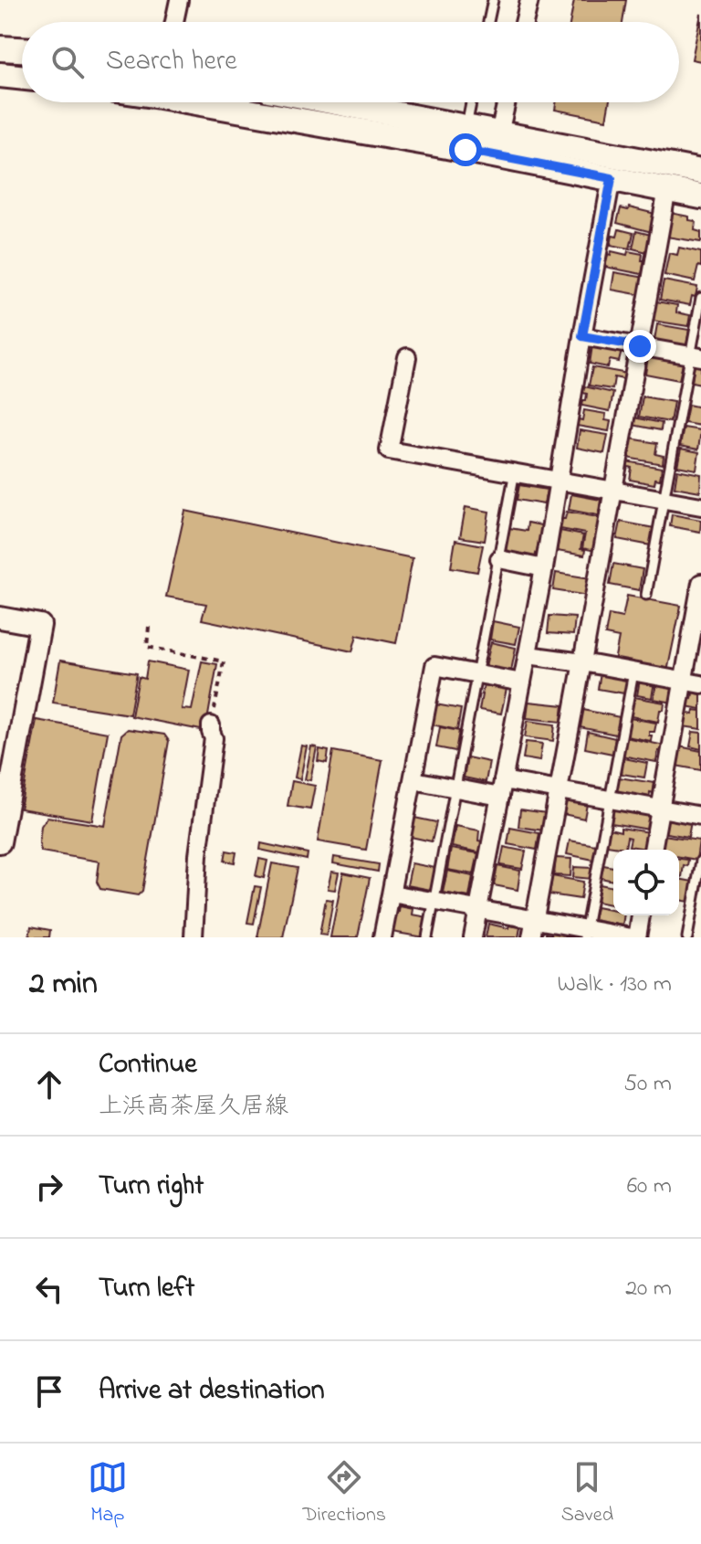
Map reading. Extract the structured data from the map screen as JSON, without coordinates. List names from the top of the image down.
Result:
{
  "page": {
    "search": "Search here",
    "heading": ["2 min", "Walk · 130 m"],
    "list": [
      ["Continue", "上浜高茶屋久居線", "50 m"],
      ["Turn right", "60 m"],
      ["Turn left", "20 m"],
      "Arrive at destination"
    ],
    "nav": ["Map", "Directions", "Saved"]
  }
}
